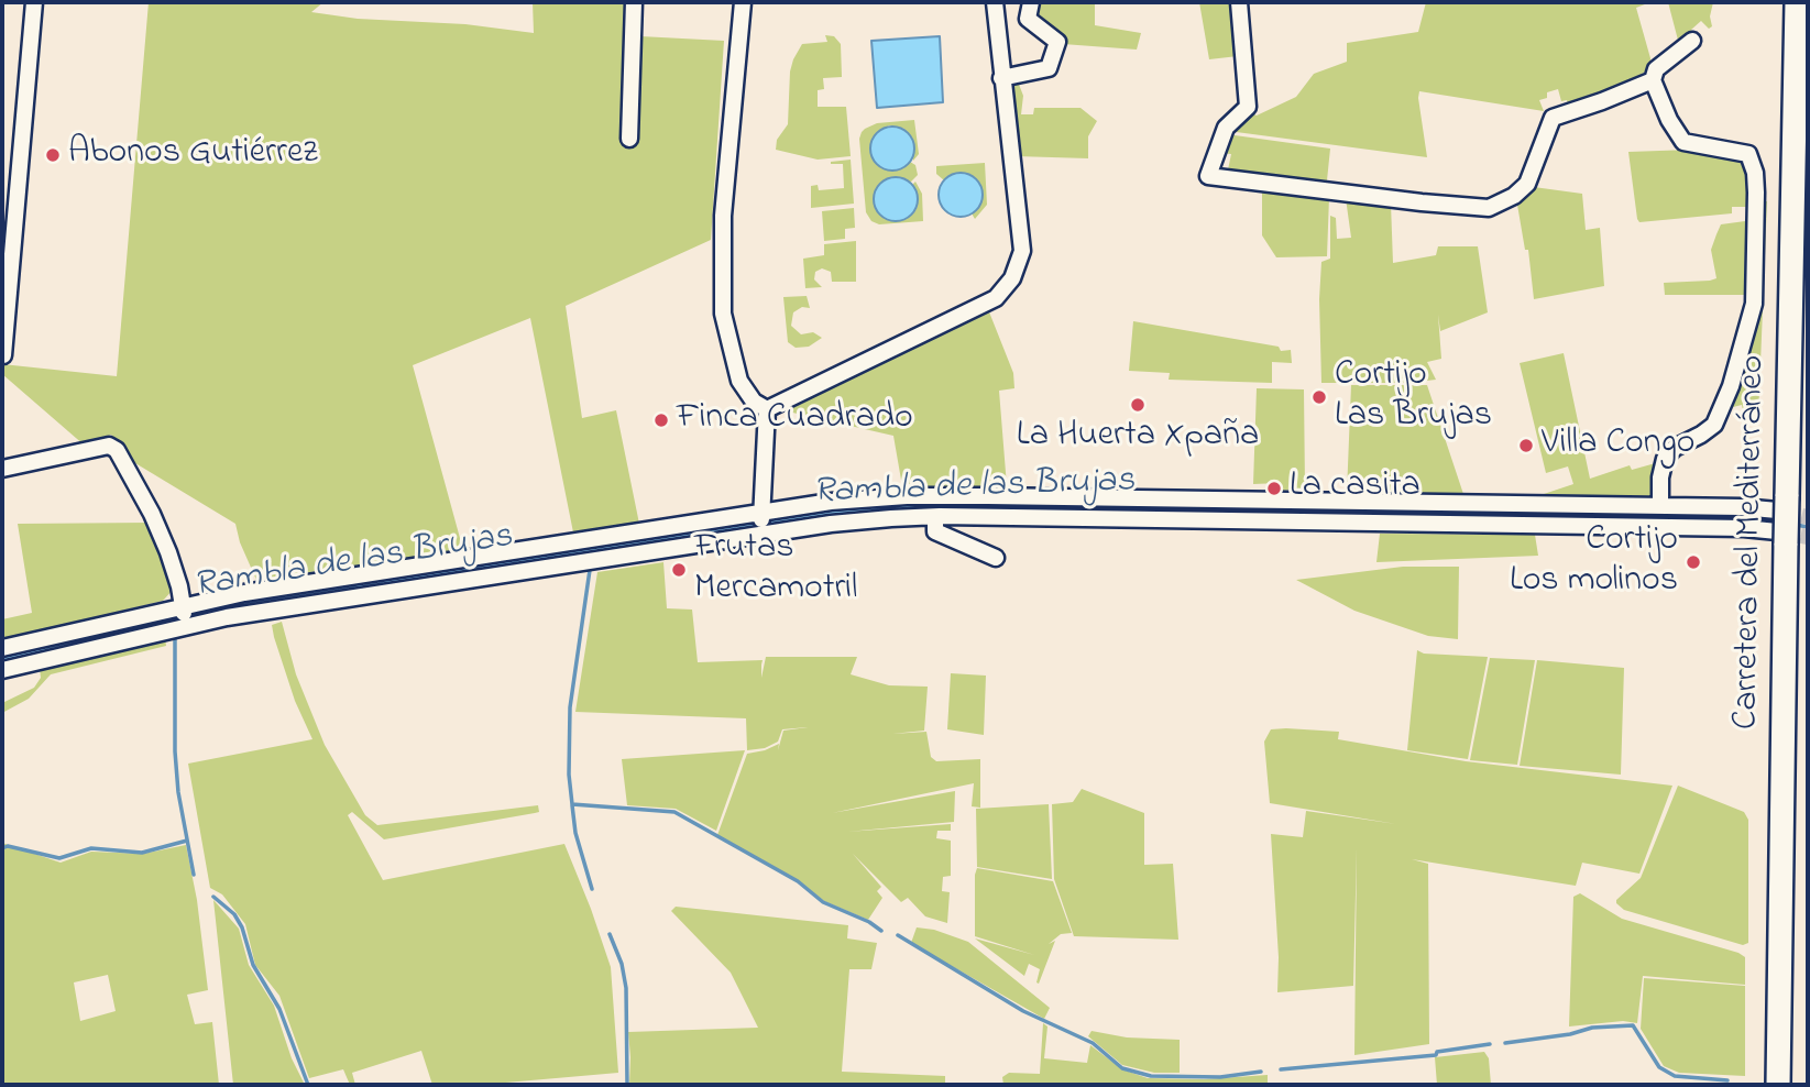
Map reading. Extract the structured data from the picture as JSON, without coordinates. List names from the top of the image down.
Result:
{
  "streets": {
    "highway": ["Carretera del Mediterráneo"]
  },
  "water": ["Rambla de las Brujas"],
  "places": [
    "Abonos Gutiérrez",
    "Cortijo Las Brujas",
    "La Huerta Xpaña",
    "Finca Cuadrado",
    "Villa Congo",
    "La casita",
    "Cortijo Los molinos",
    "Frutas Mercamotril"
  ]
}
